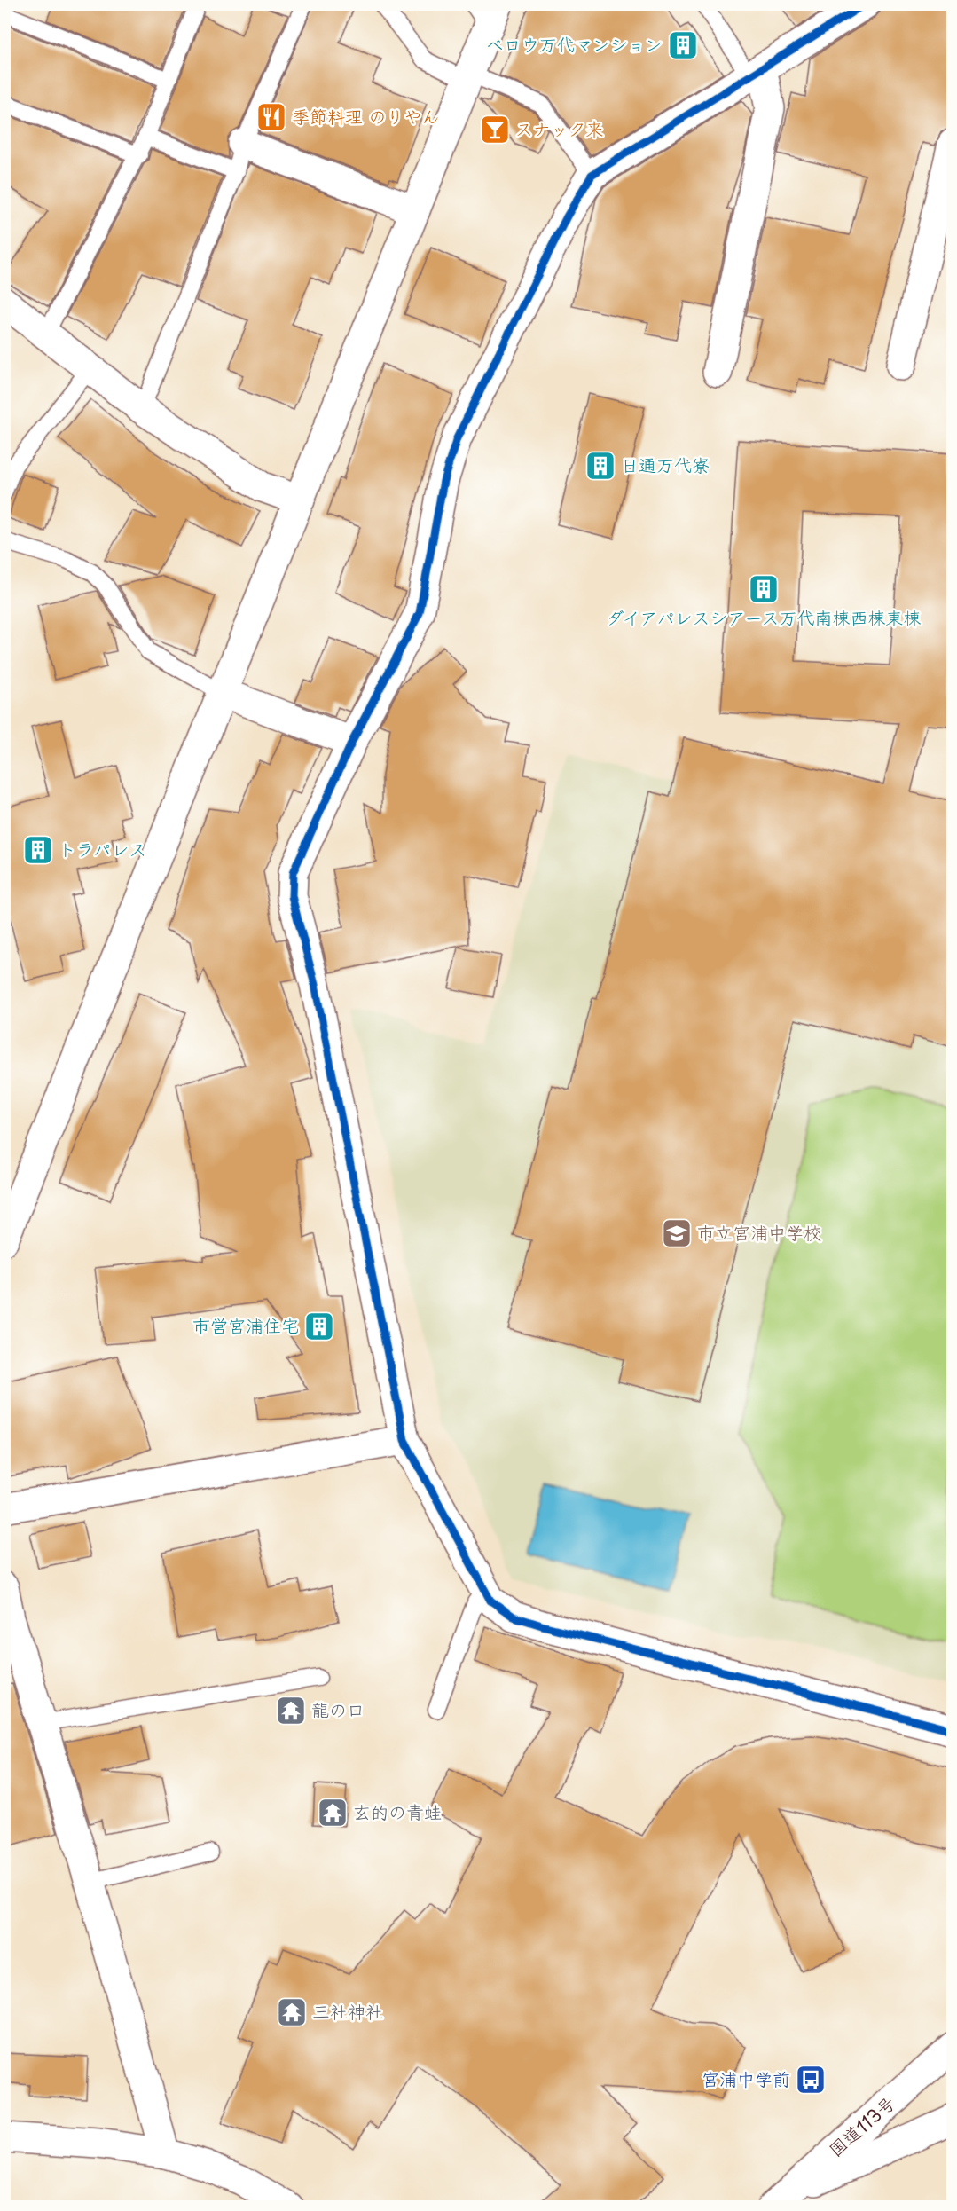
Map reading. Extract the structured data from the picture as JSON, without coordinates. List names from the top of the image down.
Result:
{
  "streets": {
    "main road": ["国道113号"]
  },
  "places": {
    "building": [
      "ベロウ万代マンション",
      "日通万代寮",
      "ダイアパレスシアース万代南棟西棟東棟",
      "トラパレス",
      "市営宮浦住宅"
    ],
    "restaurant": ["季節料理 のりやん"],
    "bar": ["スナック来"],
    "school or university": ["市立宮浦中学校"],
    "temple": ["龍の口", "玄的の青蛙", "三社神社"],
    "bus stop": ["宮浦中学前"]
  }
}
